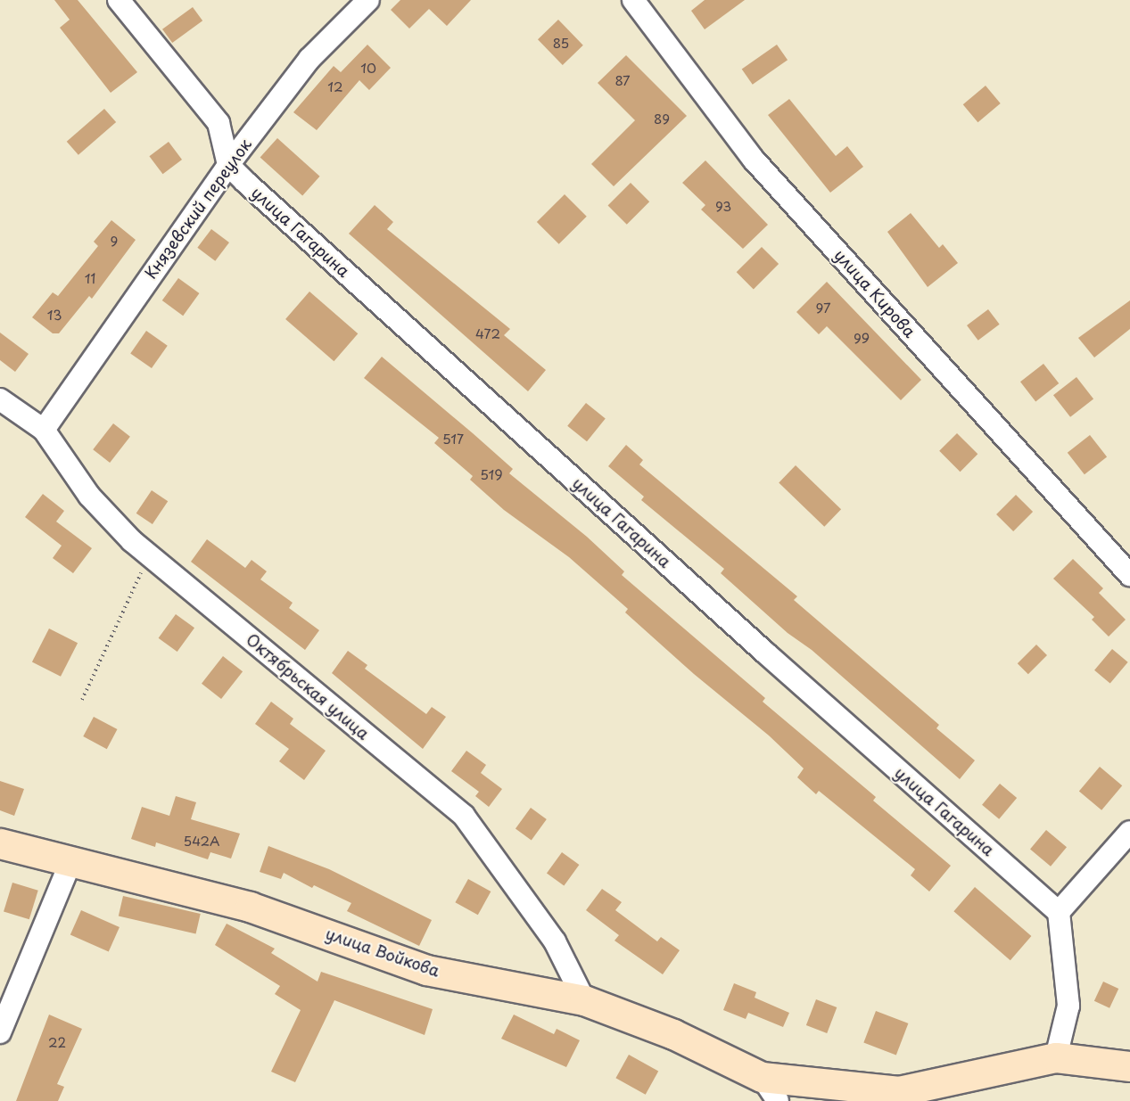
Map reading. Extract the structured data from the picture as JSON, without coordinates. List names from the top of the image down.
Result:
{
  "streets": {
    "street": [
      "Князевский переулок",
      "улица Гагарина",
      "улица Кирова",
      "Октябрьская улица",
      "улица Войкова"
    ]
  },
  "crossings": [
    ["Князевский переулок", "улица Гагарина"],
    ["Князевский переулок", "Октябрьская улица"],
    ["Октябрьская улица", "улица Войкова"]
  ],
  "house_numbers": [
    "85",
    "10",
    "87",
    "12",
    "89",
    "93",
    "9",
    "11",
    "97",
    "13",
    "472",
    "99",
    "517",
    "519",
    "542А",
    "22"
  ]
}
